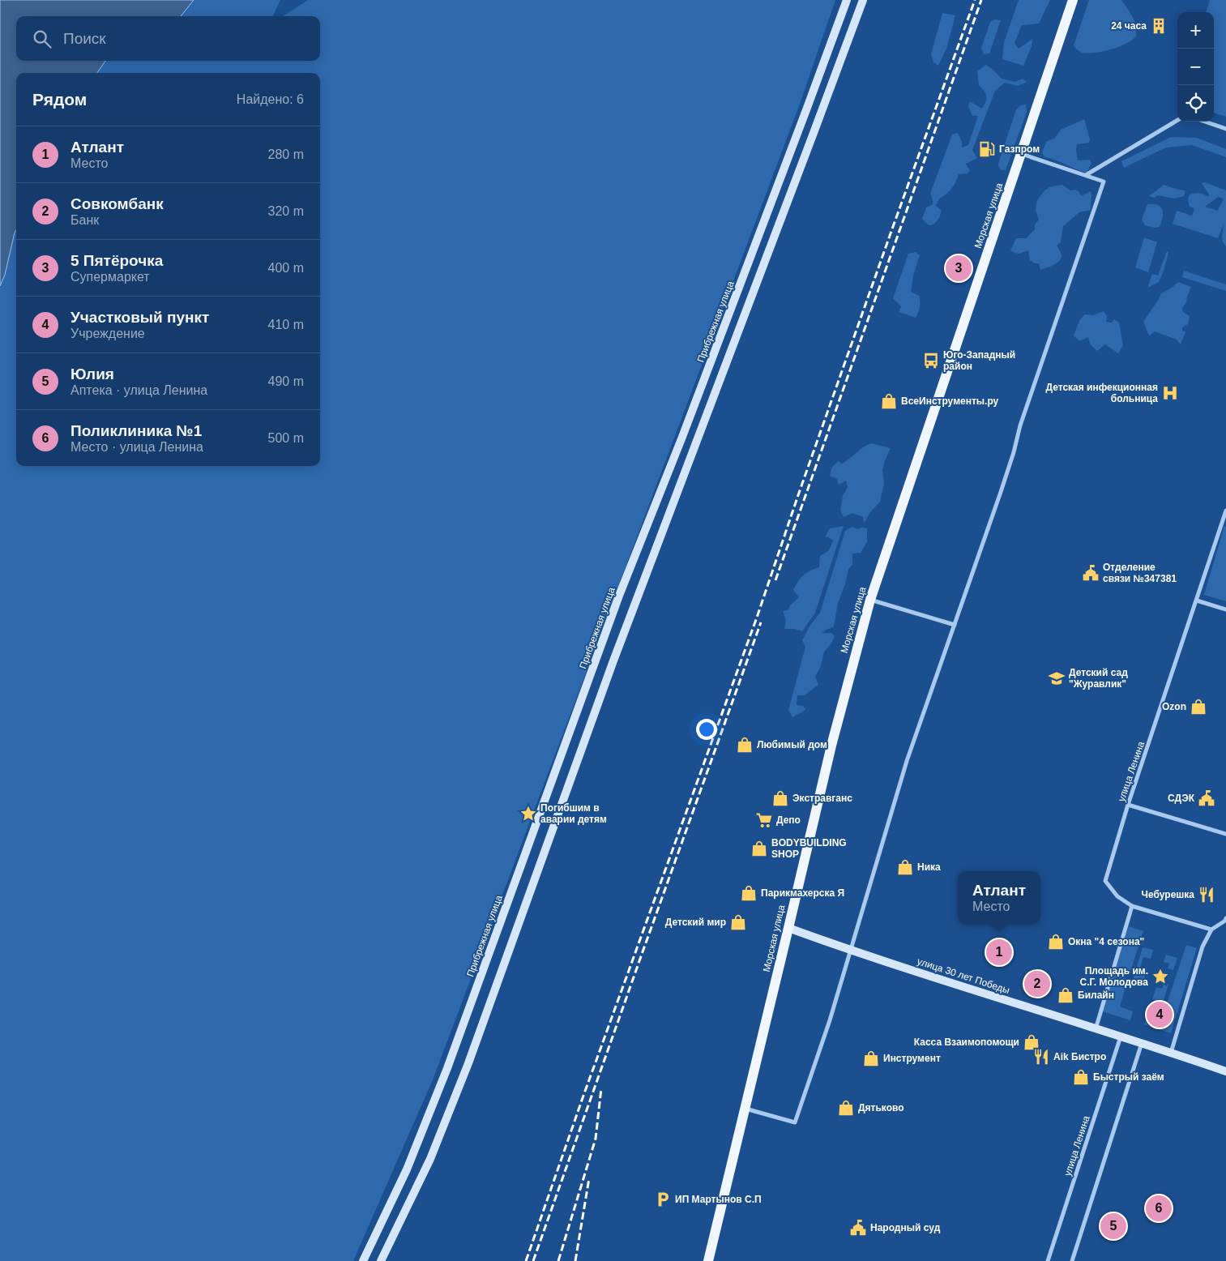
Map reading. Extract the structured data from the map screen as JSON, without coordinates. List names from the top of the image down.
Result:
{
  "streets": {
    "main road": ["Морская улица", "Прибрежная улица", "улица 30 лет Победы"],
    "street": ["улица Ленина"]
  },
  "crossings": [
    ["Морская улица", "улица 30 лет Победы"],
    ["улица Ленина", "улица 30 лет Победы"]
  ],
  "places": {
    "building": ["24 часа"],
    "fuel station": ["Газпром"],
    "bus stop": ["Юго-Западный район"],
    "hospital": ["Детская инфекционная больница"],
    "shop": [
      "ВсеИнструменты.ру",
      "Ozon",
      "Любимый дом",
      "Экстравганс",
      "BODYBUILDING SHOP",
      "Ника",
      "Парикмахерска Я",
      "Детский мир",
      "Окна \"4 сезона\"",
      "Билайн",
      "Касса Взаимопомощи",
      "Инструмент",
      "Быстрый заём",
      "Дятьково"
    ],
    "public building": ["Отделение связи №347381", "СДЭК", "Народный суд"],
    "school or university": ["Детский сад \"Журавлик\""],
    "place": ["Погибшим в аварии детям", "Площадь им. С.Г. Молодова"],
    "supermarket": ["Депо"],
    "restaurant": ["Чебурешка", "Aik Бистро"],
    "parking": ["ИП Мартынов С.П"]
  },
  "page": {
    "map_buttons": ["+", "−"],
    "search": "Поиск",
    "heading": ["Рядом", "Найдено: 6"],
    "list": [
      {
        "mark": "1",
        "name": "Атлант",
        "note": "Место",
        "value": "280 m"
      },
      {
        "mark": "2",
        "name": "Совкомбанк",
        "note": "Банк",
        "value": "320 m"
      },
      {
        "mark": "3",
        "name": "5 Пятёрочка",
        "note": "Супермаркет",
        "value": "400 m"
      },
      {
        "mark": "4",
        "name": "Участковый пункт",
        "note": "Учреждение",
        "value": "410 m"
      },
      {
        "mark": "5",
        "name": "Юлия",
        "note": "Аптека · улица Ленина",
        "value": "490 m"
      },
      {
        "mark": "6",
        "name": "Поликлиника №1",
        "note": "Место · улица Ленина",
        "value": "500 m"
      }
    ],
    "pins": [
      "3",
      "1",
      "2",
      "4",
      "6",
      "5"
    ],
    "popup": ["Атлант", "Место"]
  }
}
